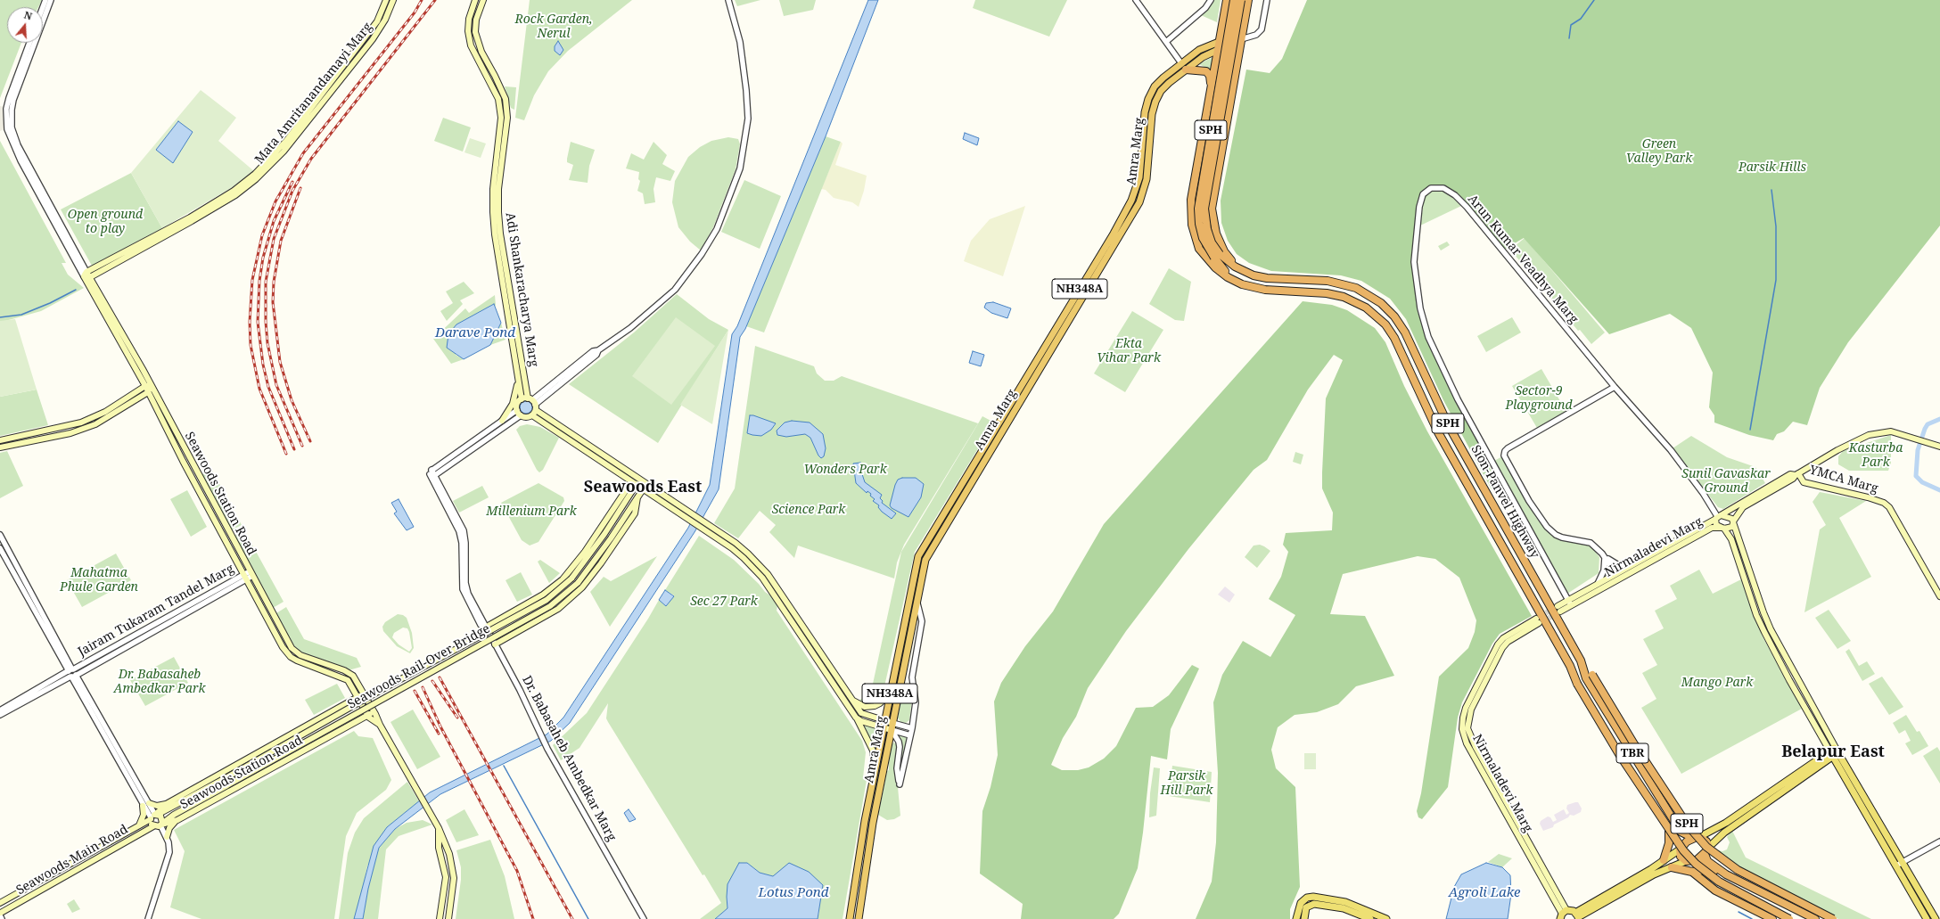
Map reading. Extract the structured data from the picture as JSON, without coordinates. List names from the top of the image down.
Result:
{
  "streets": {
    "highway": [
      "SPH",
      "Amra Marg",
      "NH348A",
      "Sion-Panvel Highway",
      "TBR"
    ],
    "main road": [
      "Mata Amritanandamayi Marg",
      "Adi Shankaracharya Marg",
      "YMCA Marg",
      "Seawoods Station Road",
      "Nirmaladevi Marg",
      "Seawoods Rail-Over Bridge",
      "Seawoods Main Road"
    ],
    "street": ["Arun Kumar Veadhya Marg", "Jairam Tukaram Tandel Marg", "Dr. Babasaheb Ambedkar Marg"]
  },
  "crossings": [
    ["Mata Amritanandamayi Marg", "Seawoods Station Road"],
    ["SPH", "Sion-Panvel Highway"],
    ["SPH", "TBR"],
    ["Arun Kumar Veadhya Marg", "Nirmaladevi Marg"],
    ["YMCA Marg", "Nirmaladevi Marg"],
    ["Seawoods Station Road", "Jairam Tukaram Tandel Marg"],
    ["Seawoods Station Road", "Seawoods Rail-Over Bridge"],
    ["Seawoods Station Road", "Seawoods Main Road"],
    ["Sion-Panvel Highway", "TBR"],
    ["Seawoods Rail-Over Bridge", "Seawoods Main Road"]
  ],
  "districts": ["Seawoods East", "Belapur East"],
  "water": ["Darave Pond", "Lotus Pond", "Agroli Lake"],
  "parks": [
    "Rock Garden, Nerul",
    "Green Valley Park",
    "Parsik Hills",
    "Open ground to play",
    "Ekta Vihar Park",
    "Sector-9 Playground",
    "Kasturba Park",
    "Wonders Park",
    "Sunil Gavaskar Ground",
    "Science Park",
    "Millenium Park",
    "Mahatma Phule Garden",
    "Sec 27 Park",
    "Dr. Babasaheb Ambedkar Park",
    "Mango Park",
    "Parsik Hill Park"
  ],
  "north": "top"
}
